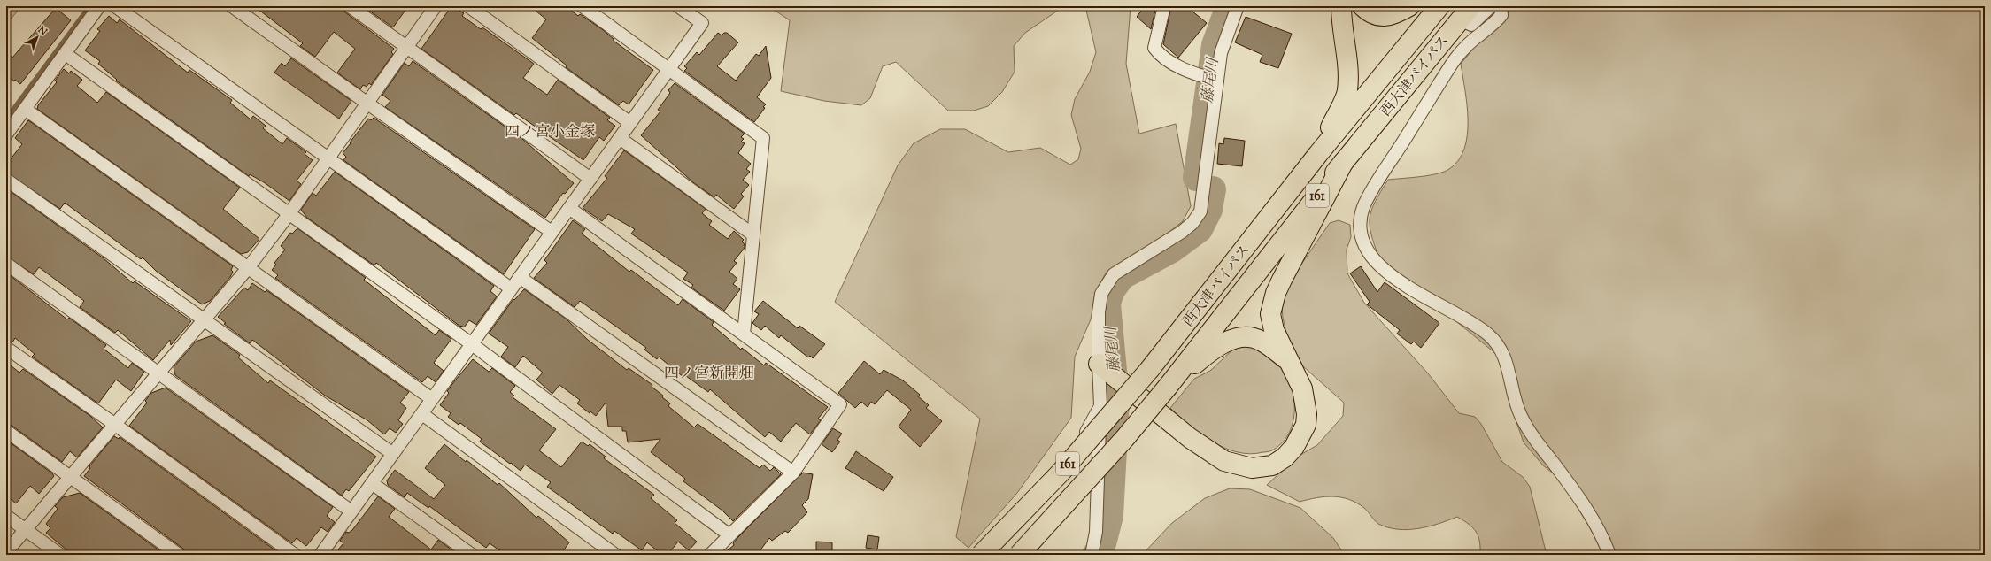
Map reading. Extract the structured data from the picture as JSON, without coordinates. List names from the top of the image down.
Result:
{
  "streets": {
    "highway": ["西大津バイパス", "161"]
  },
  "districts": ["四ノ宮小金塚", "四ノ宮新開畑"],
  "water": ["藤尾川"],
  "north": "top right"
}
